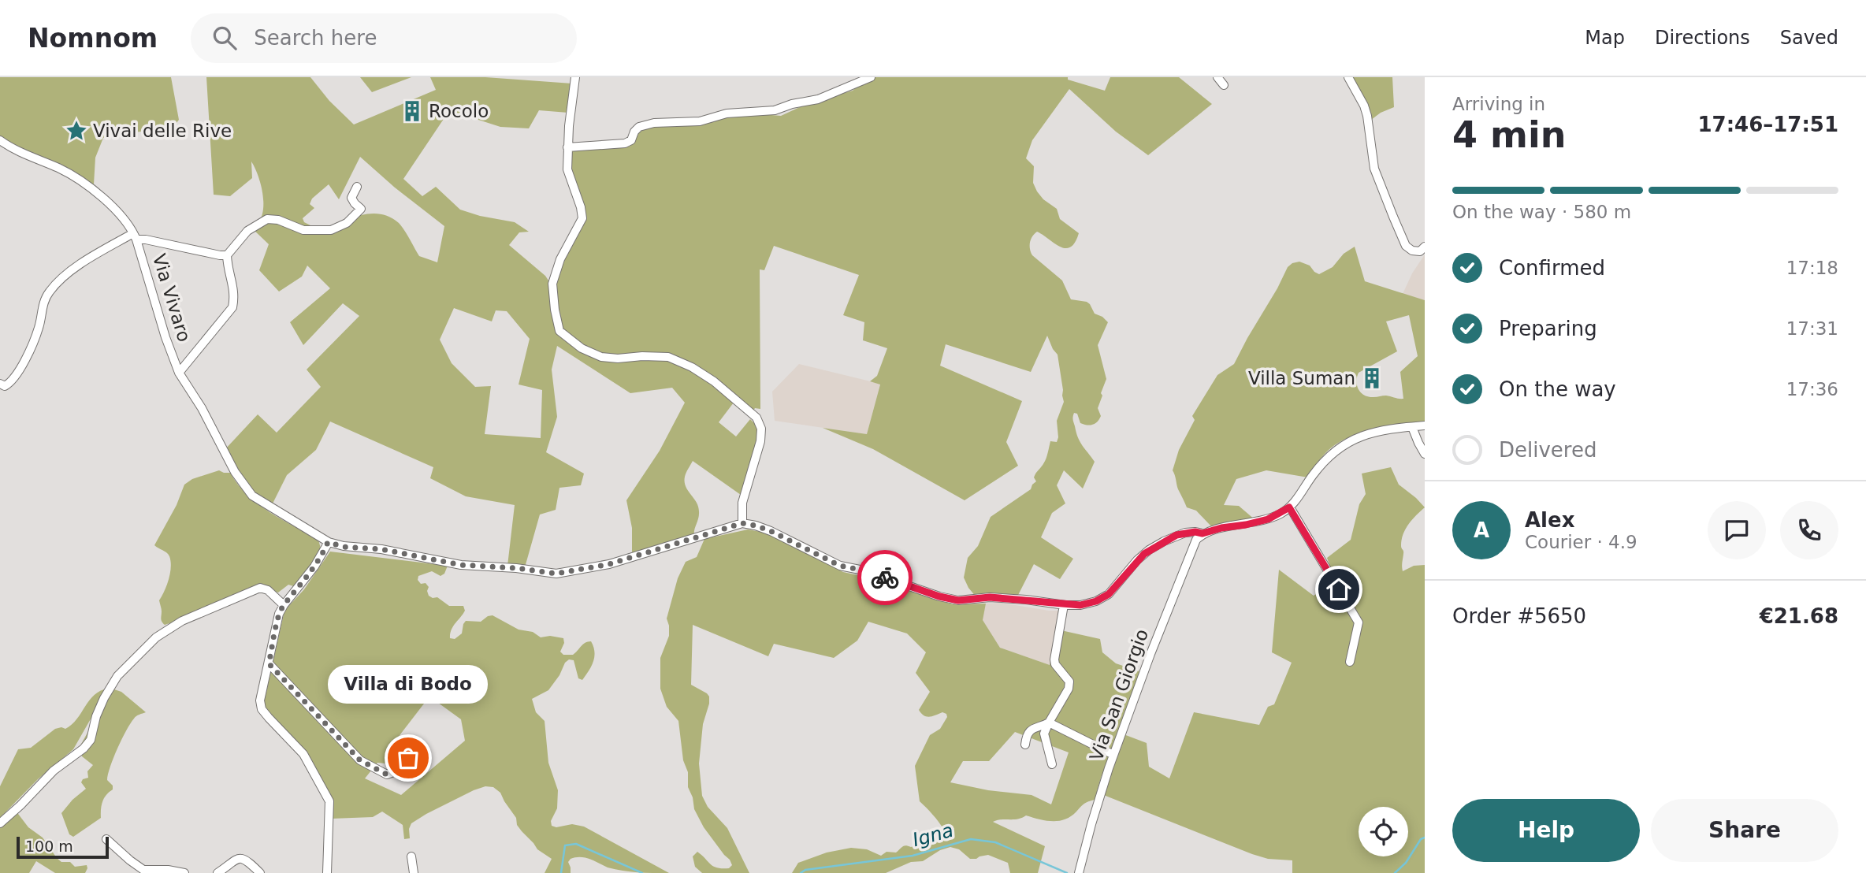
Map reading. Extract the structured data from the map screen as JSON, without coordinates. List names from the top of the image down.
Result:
{
  "streets": {
    "street": ["Via Vivaro", "Via San Giorgio"]
  },
  "water": ["Igna"],
  "places": {
    "building": ["Rocolo", "Villa Suman"],
    "place": ["Vivai delle Rive"],
    "other": ["Villa di Bodo"]
  },
  "scale_bar": "100 m",
  "page": {
    "header": "Nomnom",
    "search": "Search here",
    "nav": ["Map", "Directions", "Saved"],
    "heading": ["4 min", "Arriving in", "17:46–17:51"],
    "panel": [
      "Alex",
      "Courier · 4.9",
      "Order #5650",
      "€21.68"
    ],
    "bar": "On the way · 580 m",
    "list": [
      ["Confirmed", "17:18"],
      ["Preparing", "17:31"],
      ["On the way", "17:36"],
      "Delivered"
    ],
    "round": "A",
    "bubble": "Villa di Bodo",
    "buttons": ["Help", "Share"],
    "scale": "100 m"
  }
}
